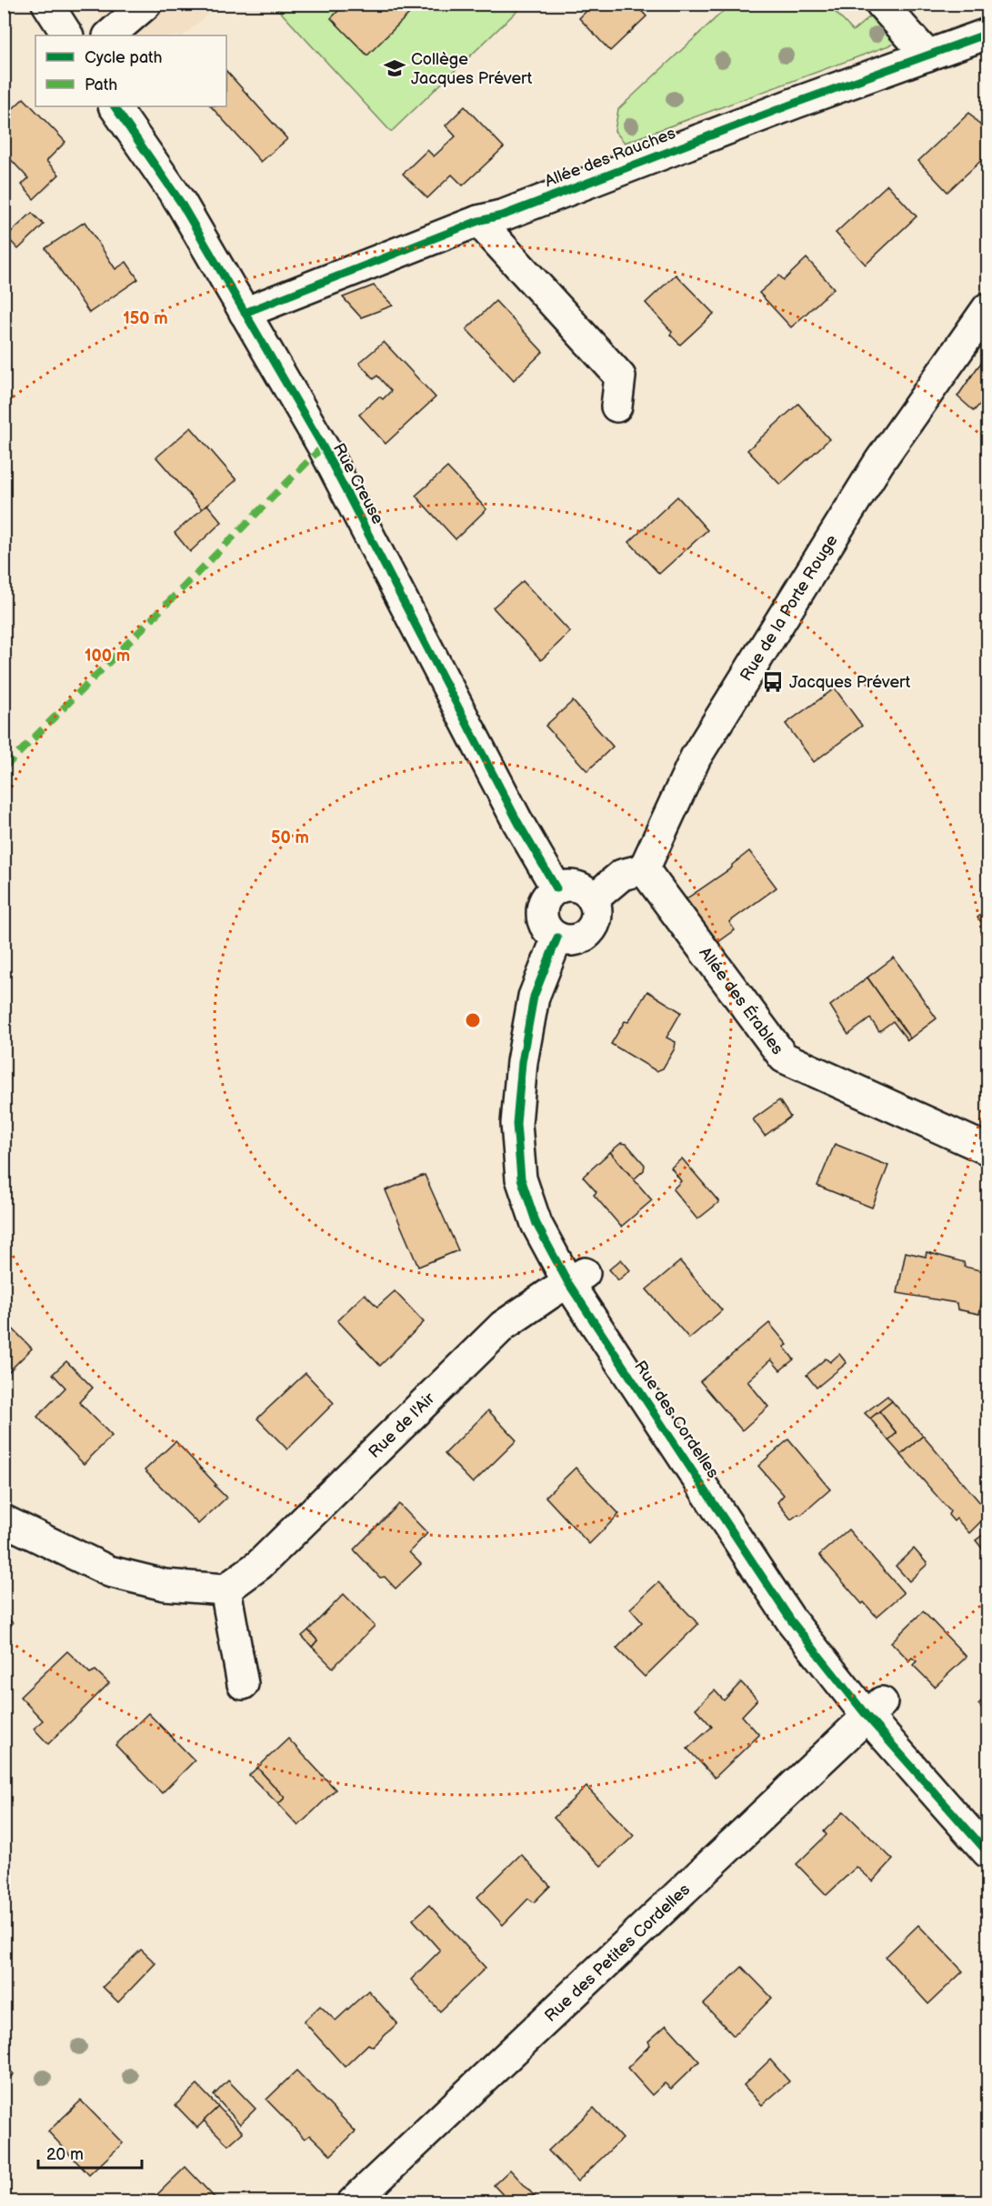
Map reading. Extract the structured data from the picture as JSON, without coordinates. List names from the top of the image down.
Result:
{
  "streets": {
    "street": [
      "Allée des Rauches",
      "Rue Creuse",
      "Rue de la Porte Rouge",
      "Allée des Érables",
      "Rue des Cordelles",
      "Rue de l'Air",
      "Rue des Petites Cordelles"
    ]
  },
  "crossings": [
    ["Allée des Rauches", "Rue Creuse"],
    ["Rue Creuse", "Rue des Cordelles"],
    ["Rue de la Porte Rouge", "Allée des Érables"],
    ["Rue des Cordelles", "Rue de l'Air"],
    ["Rue des Cordelles", "Rue des Petites Cordelles"]
  ],
  "places": {
    "school or university": ["Collège Jacques Prévert"],
    "bus stop": ["Jacques Prévert"]
  },
  "legend": ["Cycle path", "Path"],
  "scale_bar": "20 m",
  "rings": ["150 m", "100 m", "50 m"]
}
